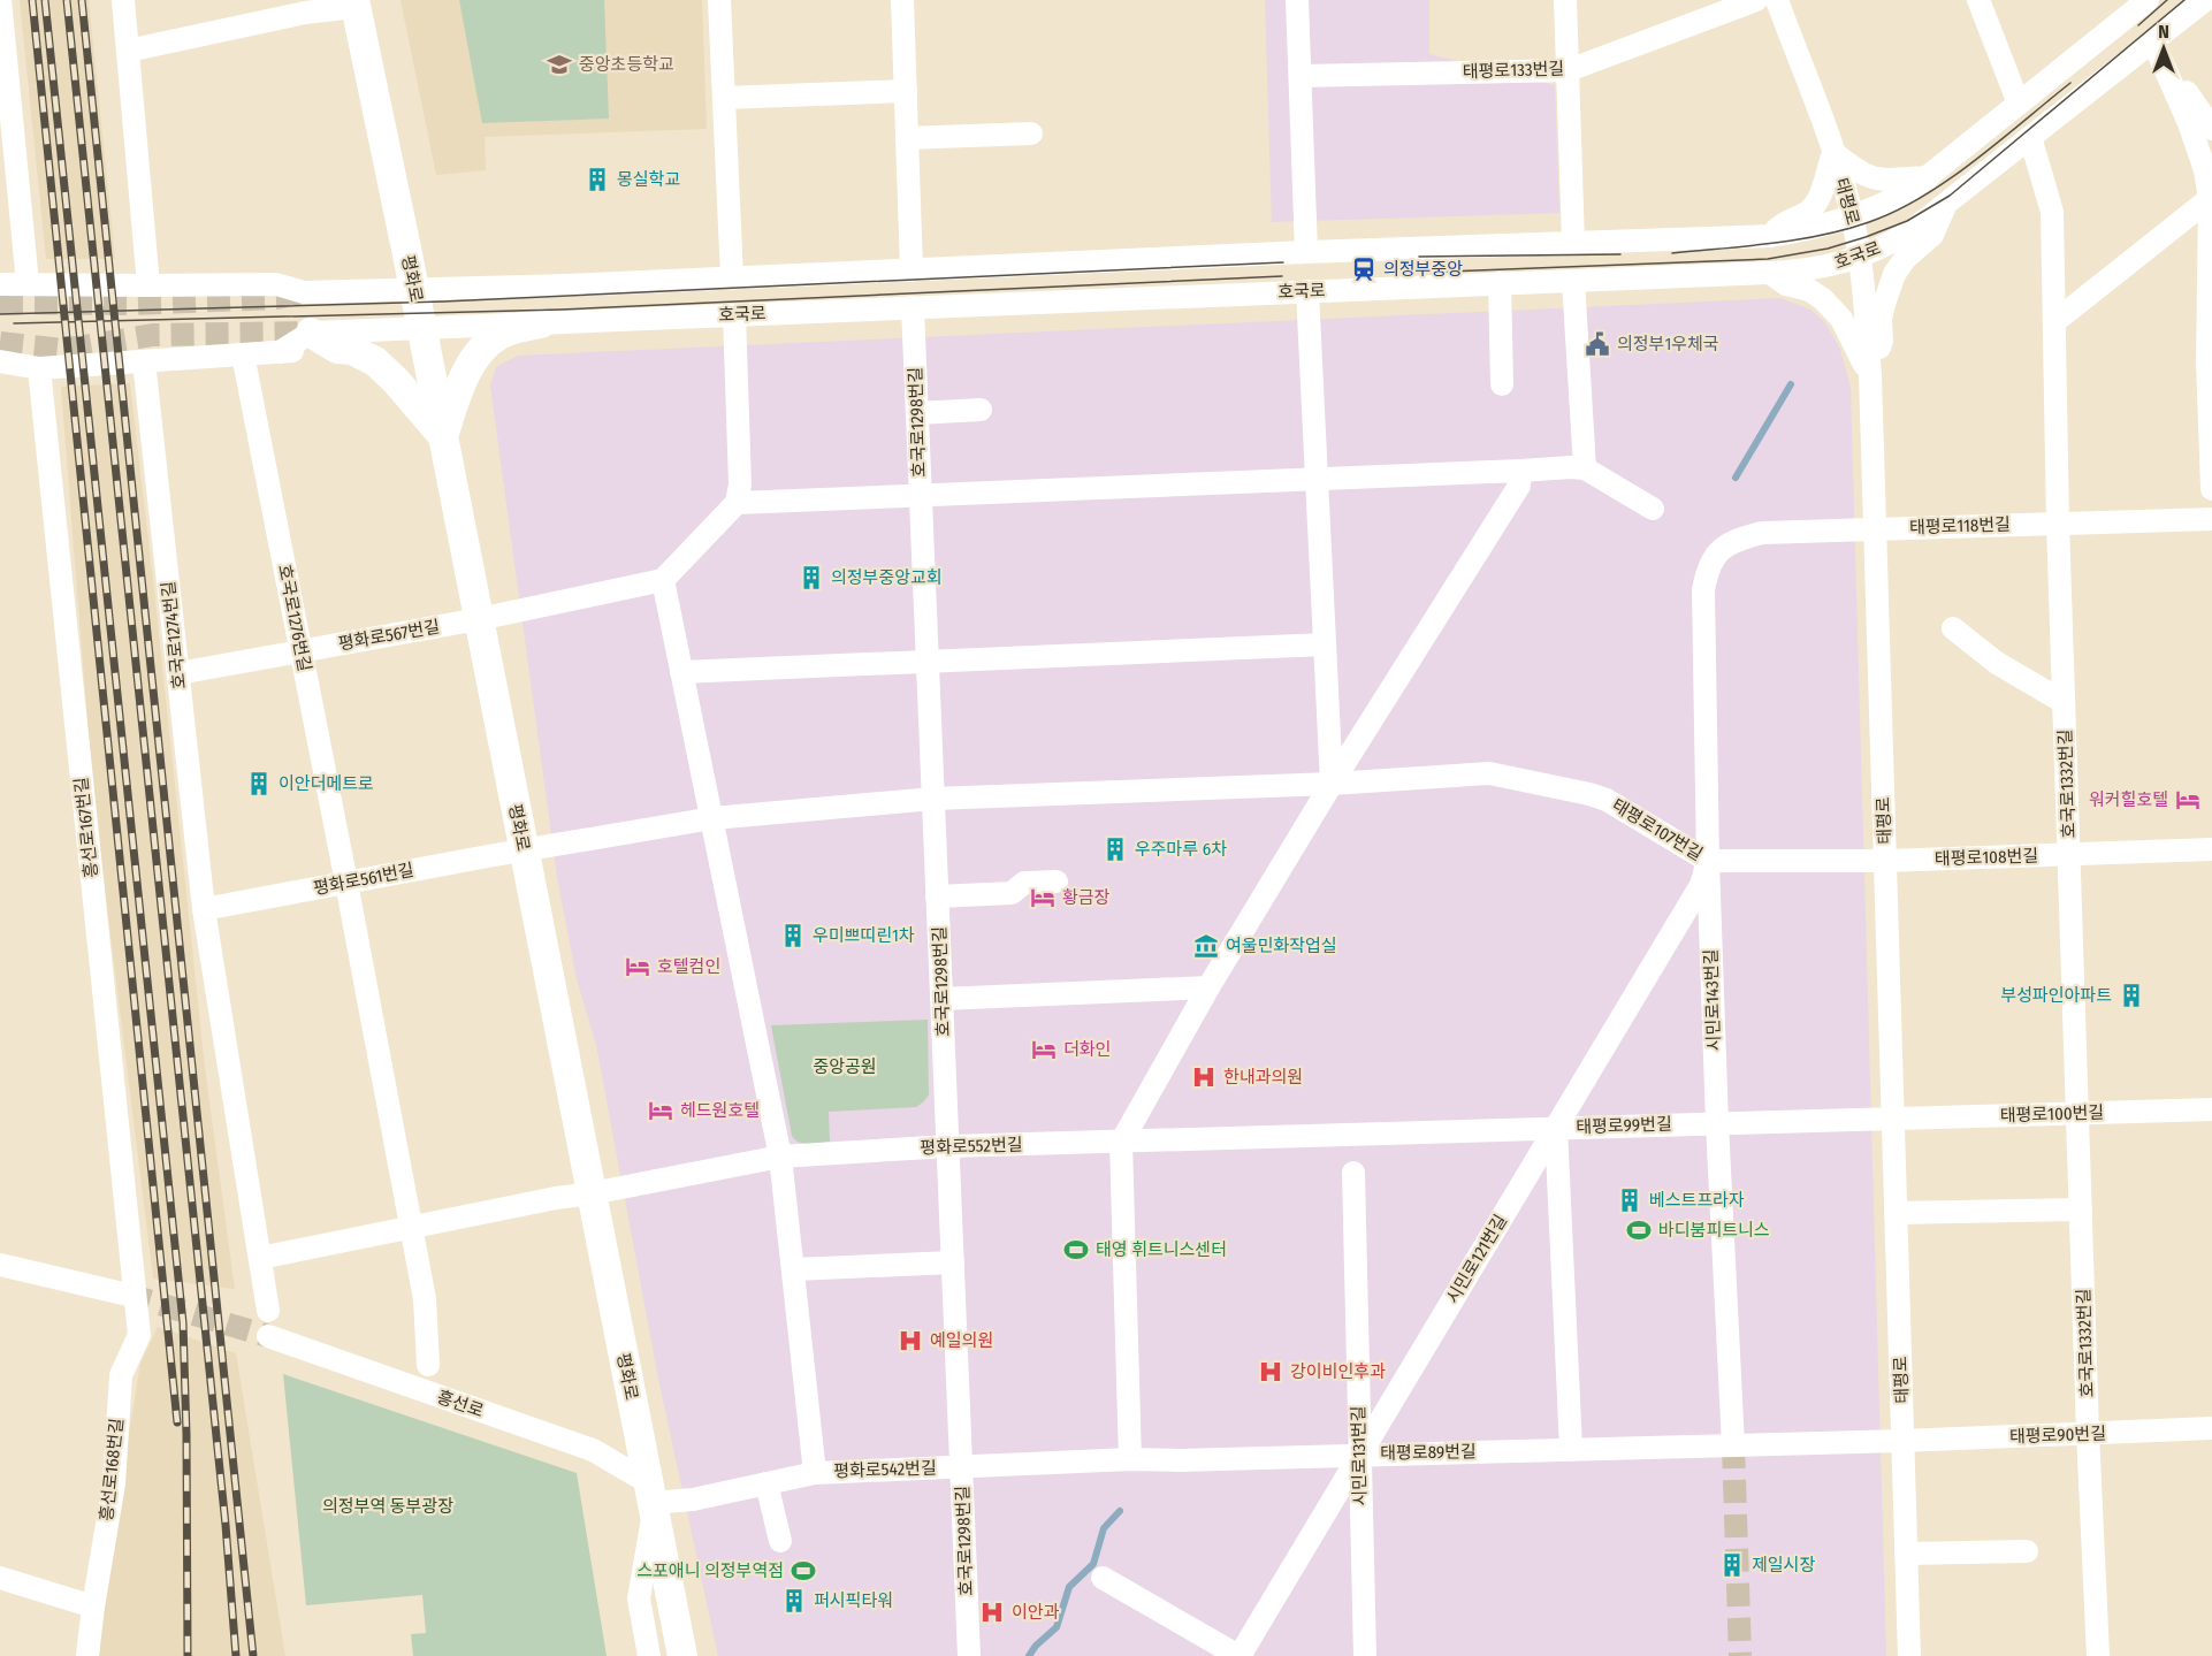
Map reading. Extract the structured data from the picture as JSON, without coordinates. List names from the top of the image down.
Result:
{
  "streets": {
    "main road": ["평화로"],
    "street": [
      "태평로133번길",
      "태평로",
      "호국로",
      "호국로1298번길",
      "태평로118번길",
      "호국로1276번길",
      "호국로1274번길",
      "평화로567번길",
      "호국로1332번길",
      "흥선로167번길",
      "태평로107번길",
      "태평로108번길",
      "평화로561번길",
      "시민로143번길",
      "태평로100번길",
      "태평로99번길",
      "평화로552번길",
      "시민로121번길",
      "흥선로",
      "태평로90번길",
      "태평로89번길",
      "시민로131번길",
      "흥선로168번길",
      "평화로542번길"
    ]
  },
  "crossings": [
    ["태평로", "호국로"],
    ["태평로", "태평로118번길"],
    ["태평로", "태평로107번길"],
    ["태평로", "태평로108번길"],
    ["태평로", "태평로100번길"],
    ["태평로", "태평로99번길"],
    ["태평로", "태평로90번길"],
    ["태평로", "태평로89번길"],
    ["호국로", "평화로"],
    ["호국로", "호국로1298번길"],
    ["호국로", "호국로1332번길"],
    ["평화로", "평화로567번길"],
    ["평화로", "평화로561번길"],
    ["평화로", "평화로552번길"],
    ["평화로", "흥선로"],
    ["평화로", "평화로542번길"],
    ["호국로1298번길", "태평로107번길"],
    ["호국로1298번길", "평화로561번길"],
    ["호국로1298번길", "평화로552번길"],
    ["호국로1298번길", "평화로542번길"],
    ["태평로118번길", "호국로1332번길"],
    ["태평로118번길", "시민로143번길"],
    ["호국로1276번길", "평화로567번길"],
    ["호국로1276번길", "평화로561번길"],
    ["호국로1276번길", "평화로552번길"],
    ["호국로1274번길", "평화로567번길"],
    ["호국로1274번길", "평화로561번길"],
    ["호국로1274번길", "평화로552번길"],
    ["호국로1332번길", "태평로108번길"],
    ["호국로1332번길", "태평로100번길"],
    ["호국로1332번길", "태평로90번길"],
    ["흥선로167번길", "흥선로168번길"],
    ["태평로107번길", "태평로108번길"],
    ["태평로107번길", "평화로561번길"],
    ["태평로107번길", "시민로143번길"],
    ["태평로107번길", "시민로121번길"],
    ["시민로143번길", "태평로99번길"],
    ["시민로143번길", "시민로121번길"],
    ["시민로143번길", "태평로89번길"],
    ["태평로100번길", "태평로99번길"],
    ["태평로99번길", "평화로552번길"],
    ["태평로99번길", "시민로121번길"],
    ["시민로121번길", "태평로89번길"],
    ["시민로121번길", "시민로131번길"],
    ["흥선로", "평화로542번길"],
    ["태평로90번길", "태평로89번길"],
    ["태평로89번길", "시민로131번길"],
    ["태평로89번길", "평화로542번길"]
  ],
  "parks": ["중앙공원", "의정부역 동부광장"],
  "places": {
    "school or university": ["중앙초등학교"],
    "building": [
      "몽실학교",
      "의정부중앙교회",
      "이안더메트로",
      "우주마루 6차",
      "우미쁘띠린1차",
      "부성파인아파트",
      "베스트프라자",
      "제일시장",
      "퍼시픽타워"
    ],
    "station": ["의정부중앙"],
    "public building": ["의정부1우체국"],
    "hotel": [
      "워커힐호텔",
      "황금장",
      "호텔컴인",
      "더화인",
      "헤드원호텔"
    ],
    "museum": ["여울민화작업실"],
    "hospital": [
      "한내과의원",
      "예일의원",
      "강이비인후과",
      "이안과"
    ],
    "sports": ["바디붐피트니스", "태영 휘트니스센터", "스포애니 의정부역점"]
  },
  "north": "top"
}
